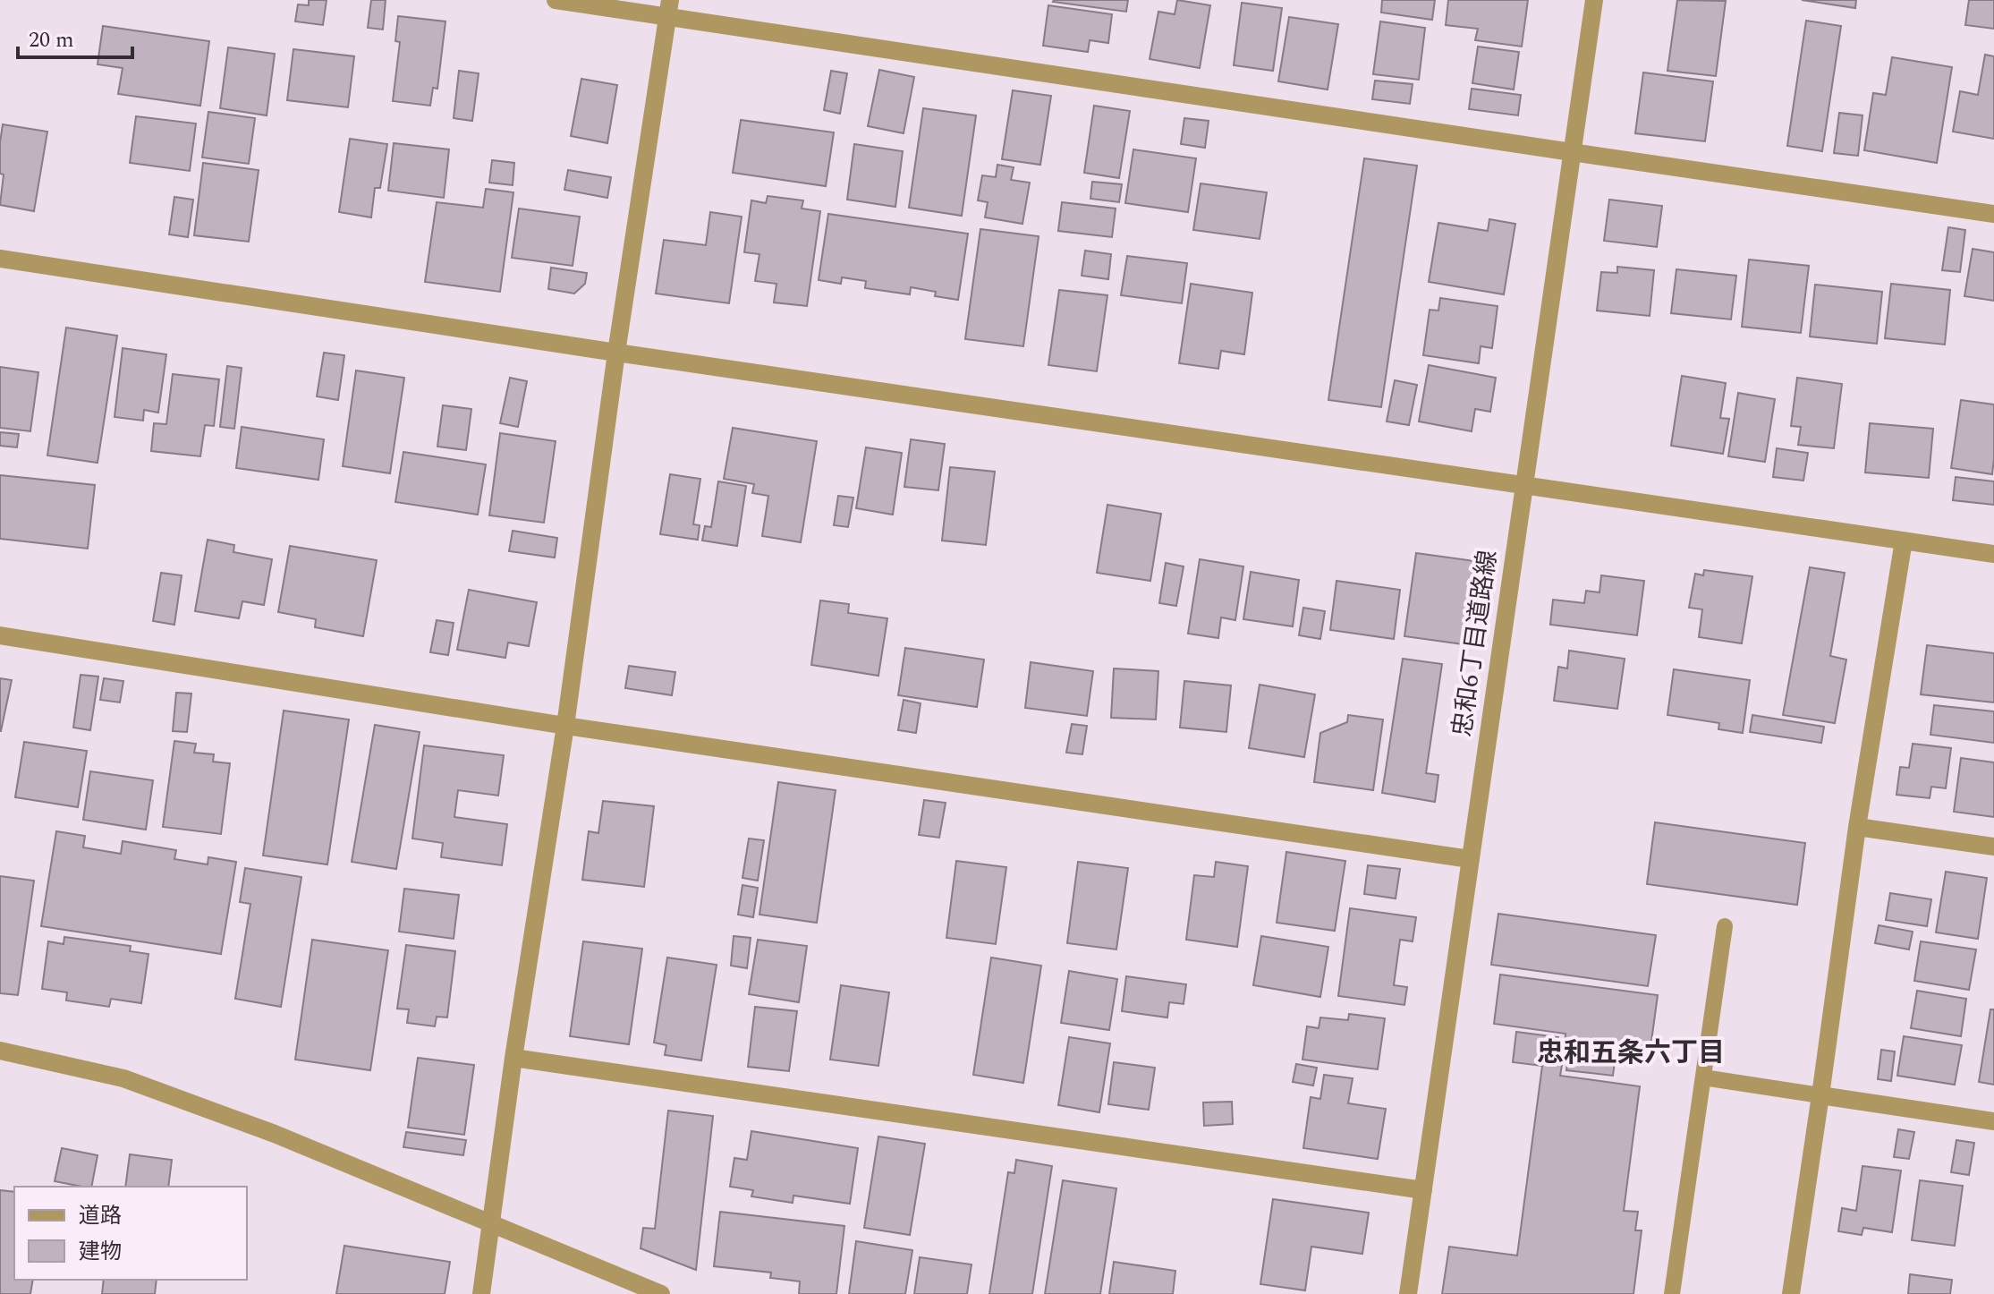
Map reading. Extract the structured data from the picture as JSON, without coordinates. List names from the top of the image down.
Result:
{
  "streets": {
    "street": ["忠和6丁目道路線"]
  },
  "districts": ["忠和五条六丁目"],
  "legend": ["道路", "建物"],
  "scale_bar": "20 m"
}
